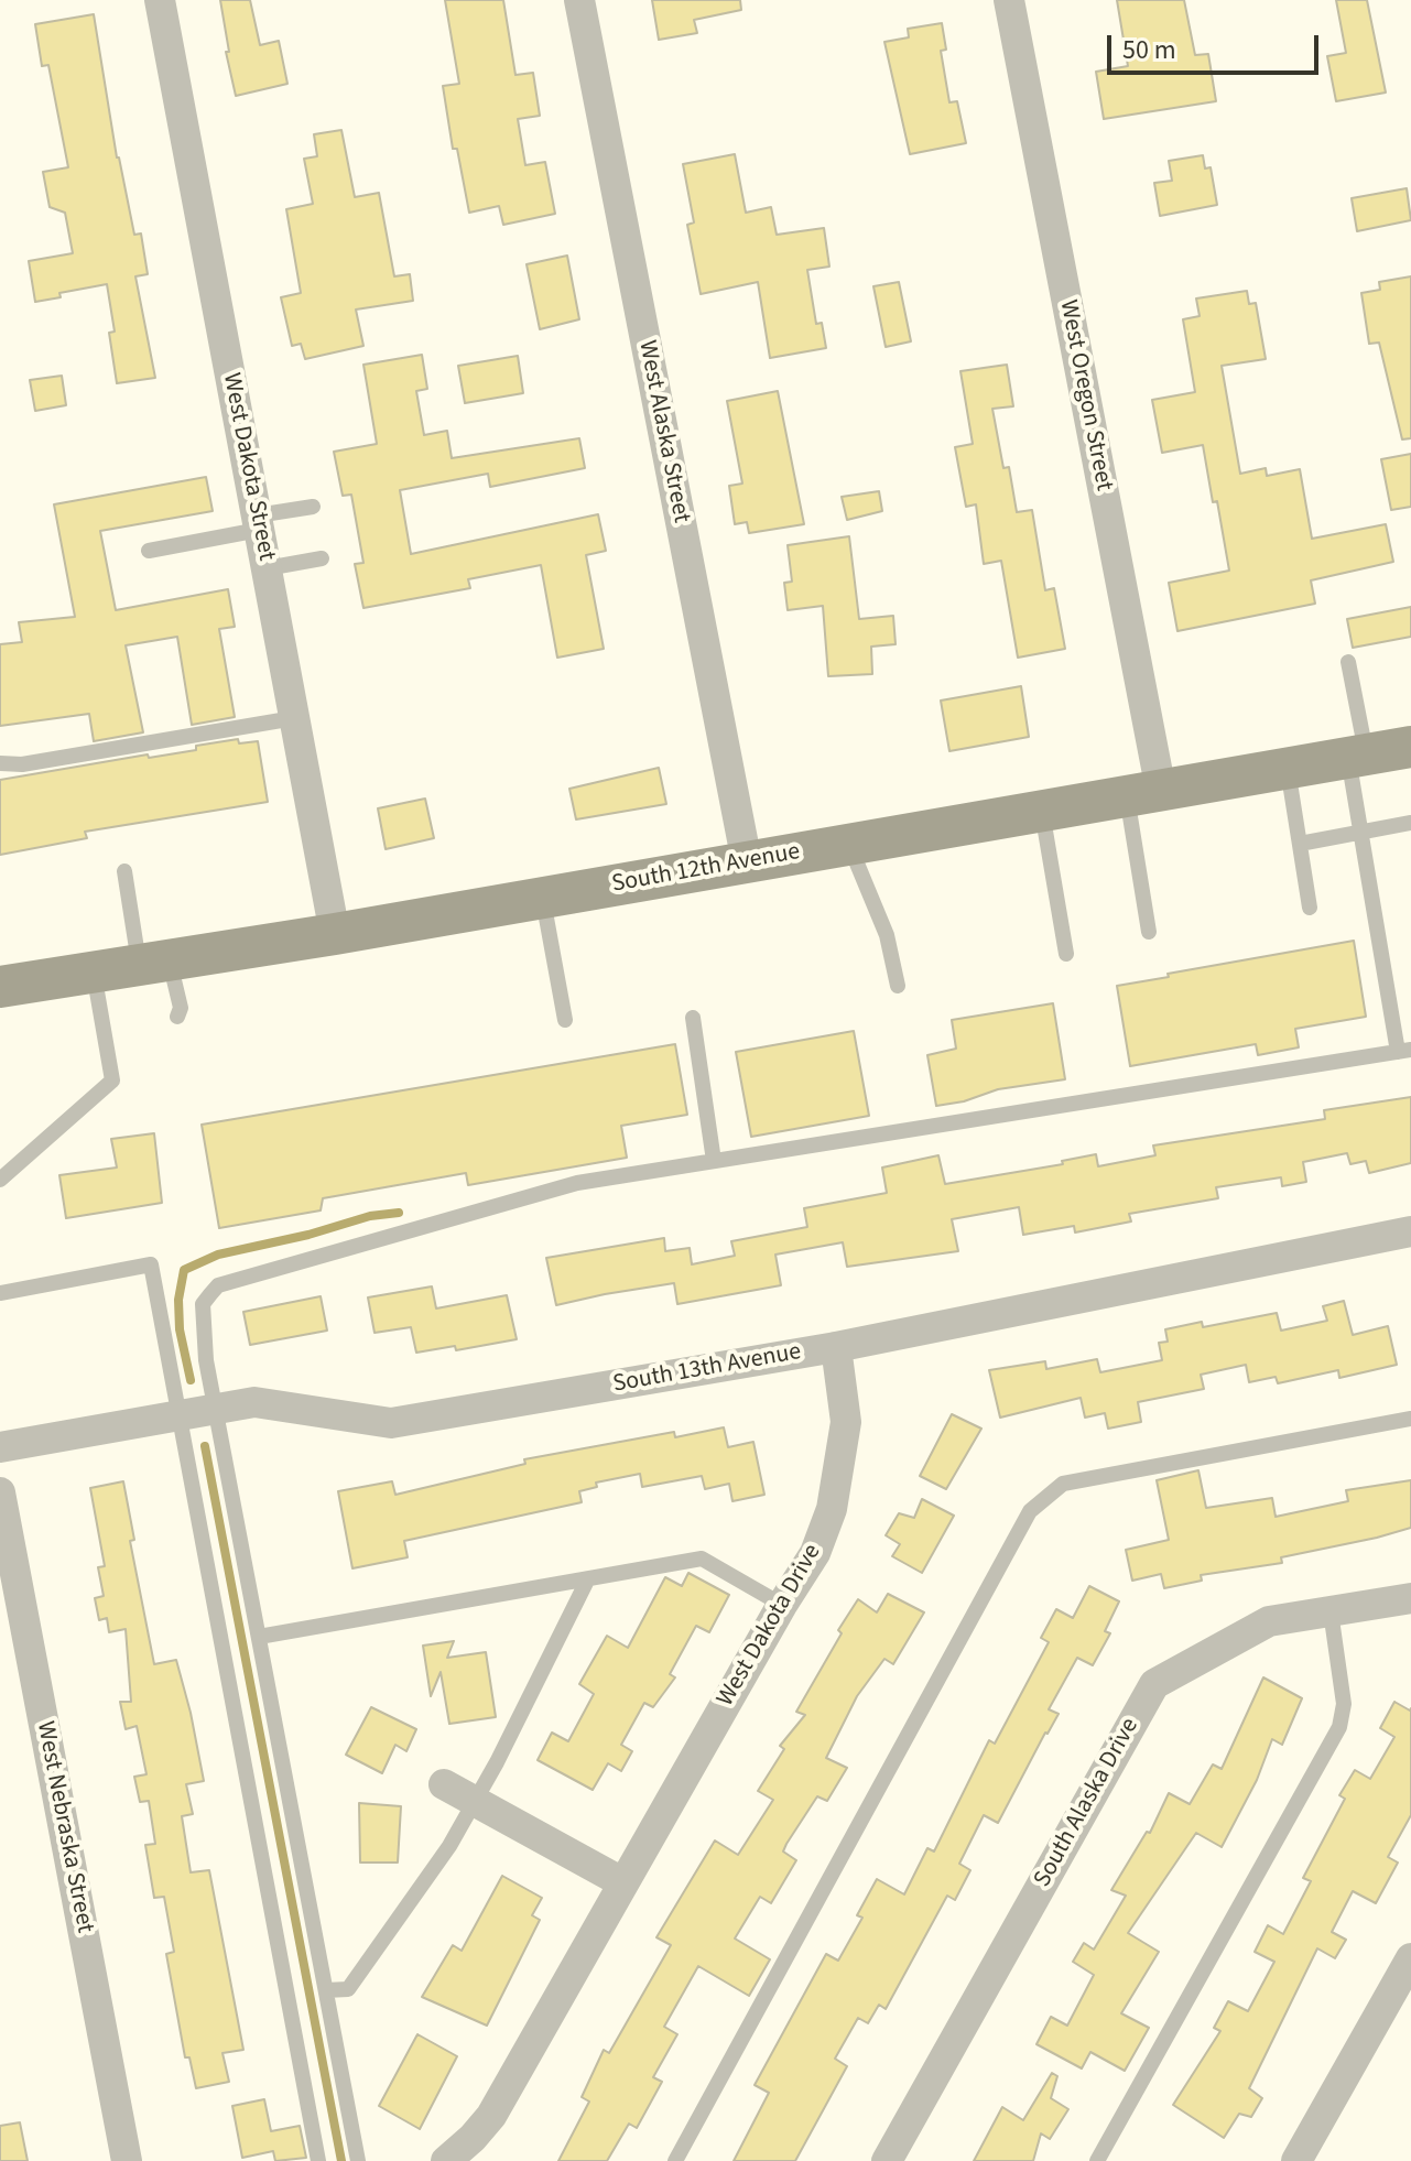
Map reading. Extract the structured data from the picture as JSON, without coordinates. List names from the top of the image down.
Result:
{
  "streets": {
    "main road": ["South 12th Avenue"],
    "street": [
      "West Oregon Street",
      "West Alaska Street",
      "West Dakota Street",
      "South 13th Avenue",
      "West Dakota Drive",
      "South Alaska Drive",
      "West Nebraska Street"
    ]
  },
  "crossings": [
    ["West Oregon Street", "South 12th Avenue"],
    ["West Alaska Street", "South 12th Avenue"],
    ["West Dakota Street", "South 12th Avenue"],
    ["South 13th Avenue", "West Dakota Drive"]
  ],
  "scale_bar": "50 m"
}
